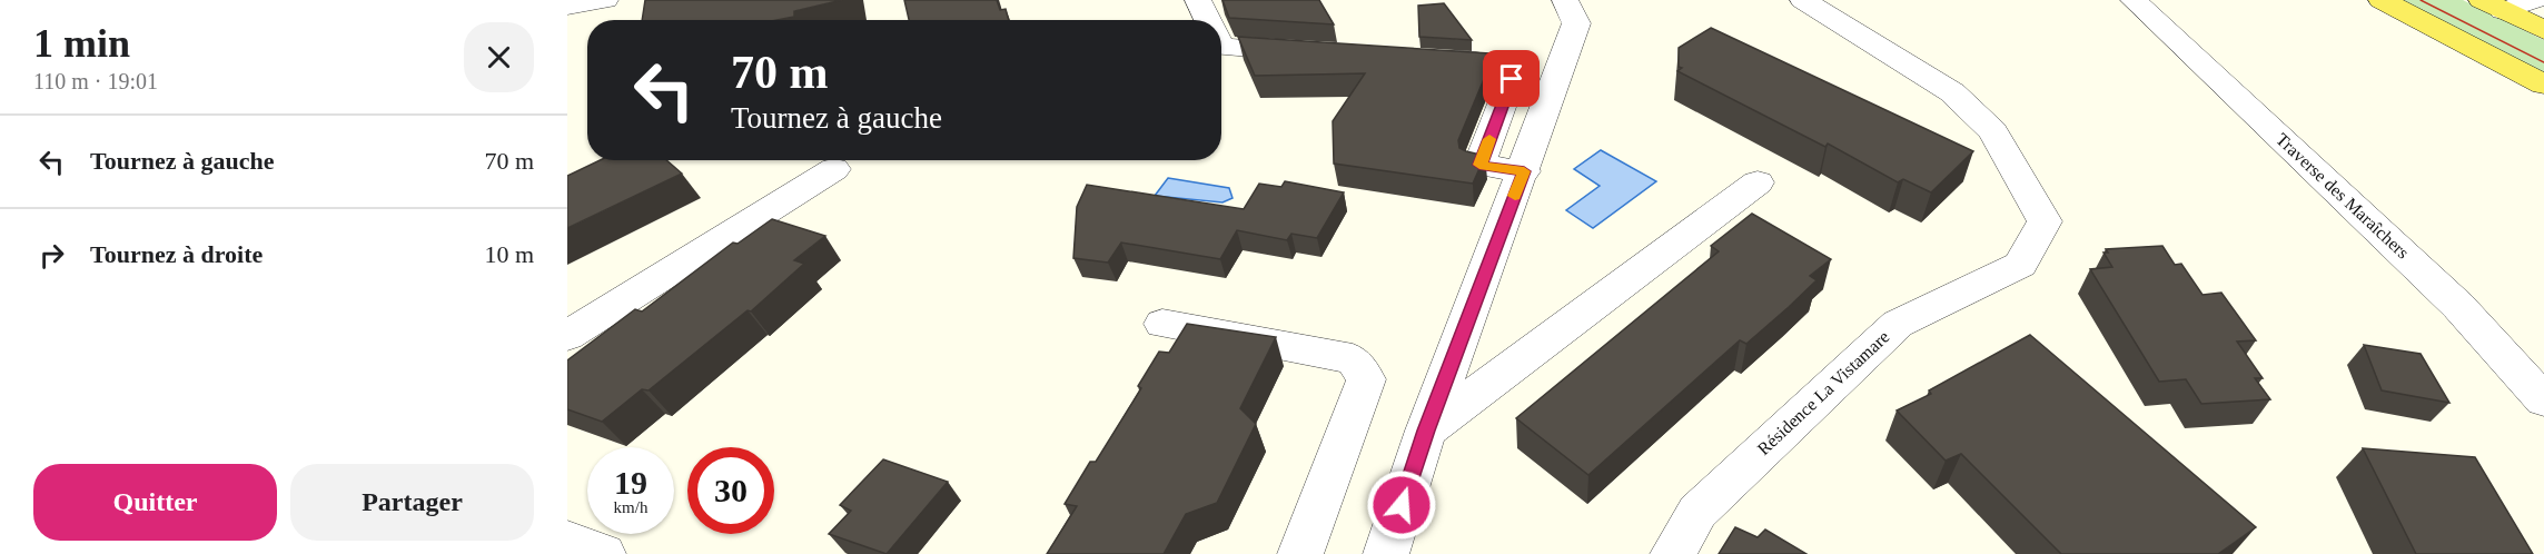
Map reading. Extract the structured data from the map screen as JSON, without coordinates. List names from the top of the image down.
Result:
{
  "streets": {
    "street": ["Traverse des Maraîchers", "Résidence La Vistamare"]
  },
  "page": {
    "heading": ["1 min", "110 m · 19:01"],
    "turn": ["70 m", "Tournez à gauche"],
    "list": [
      {
        "name": "Tournez à gauche",
        "value": "70 m"
      },
      {
        "name": "Tournez à droite",
        "value": "10 m"
      }
    ],
    "speed": "19 km/h",
    "limit": "30",
    "buttons": ["Quitter", "Partager"]
  }
}
